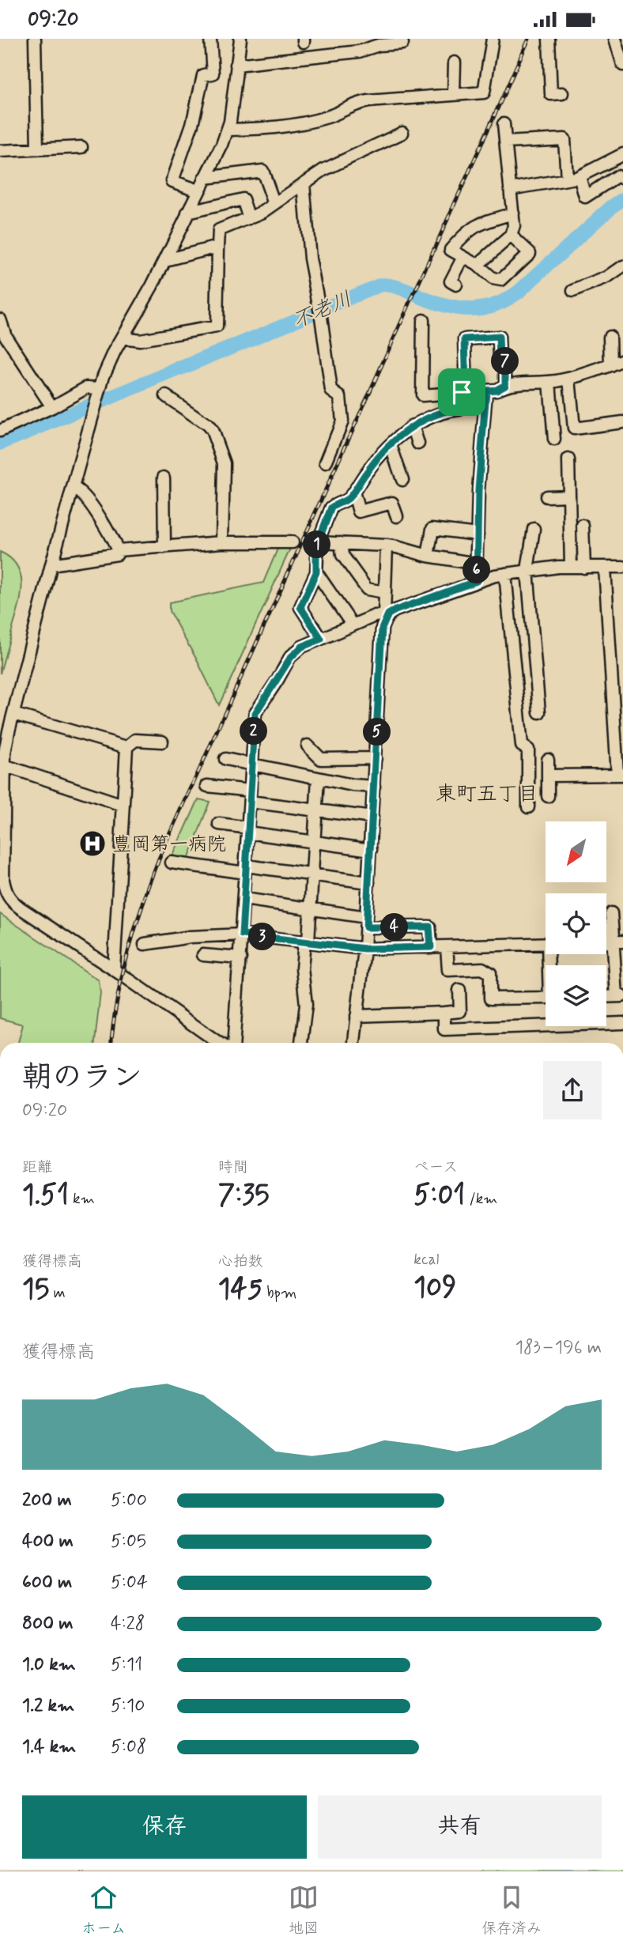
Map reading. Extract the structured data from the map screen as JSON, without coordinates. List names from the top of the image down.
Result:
{
  "districts": ["東町五丁目"],
  "water": ["不老川"],
  "places": {
    "hospital": ["豊岡第一病院"]
  },
  "north": "bottom left",
  "page": {
    "status": "09:20",
    "pins": [
      "7",
      "1",
      "6",
      "2",
      "5",
      "4",
      "3"
    ],
    "heading": ["朝のラン", "09:20"],
    "stats": [
      ["距離", "1.51 km"],
      ["時間", "7:35"],
      ["ペース", "5:01 /km"],
      ["獲得標高", "15 m"],
      ["心拍数", "145 bpm"],
      ["kcal", "109"]
    ],
    "chart": ["獲得標高", "183–196 m"],
    "list": [
      {
        "name": "200 m",
        "note": "5:00"
      },
      {
        "name": "400 m",
        "note": "5:05"
      },
      {
        "name": "600 m",
        "note": "5:04"
      },
      {
        "name": "800 m",
        "note": "4:28"
      },
      {
        "name": "1.0 km",
        "note": "5:11"
      },
      {
        "name": "1.2 km",
        "note": "5:10"
      },
      {
        "name": "1.4 km",
        "note": "5:08"
      }
    ],
    "buttons": ["保存", "共有"],
    "tabs": ["ホーム", "地図", "保存済み"]
  }
}
